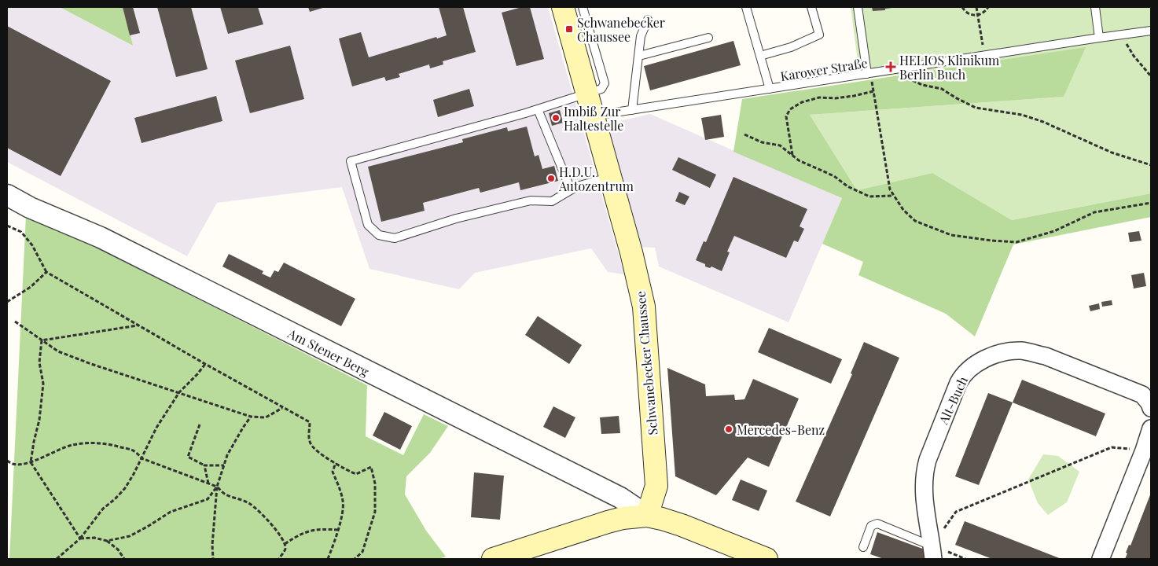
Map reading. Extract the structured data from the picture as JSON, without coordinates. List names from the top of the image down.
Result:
{
  "streets": {
    "main road": ["Schwanebecker Chaussee"],
    "street": ["Am Stener Berg", "Alt-Buch"],
    "lane": ["Karower Straße"]
  },
  "crossings": [
    ["Karower Straße", "Schwanebecker Chaussee"],
    ["Am Stener Berg", "Schwanebecker Chaussee"]
  ],
  "places": {
    "transit": ["Schwanebecker Chaussee"],
    "health": ["HELIOS Klinikum Berlin Buch"],
    "other": ["Imbiß Zur Haltestelle", "H.D.U. Autozentrum", "Mercedes-Benz"]
  }
}
